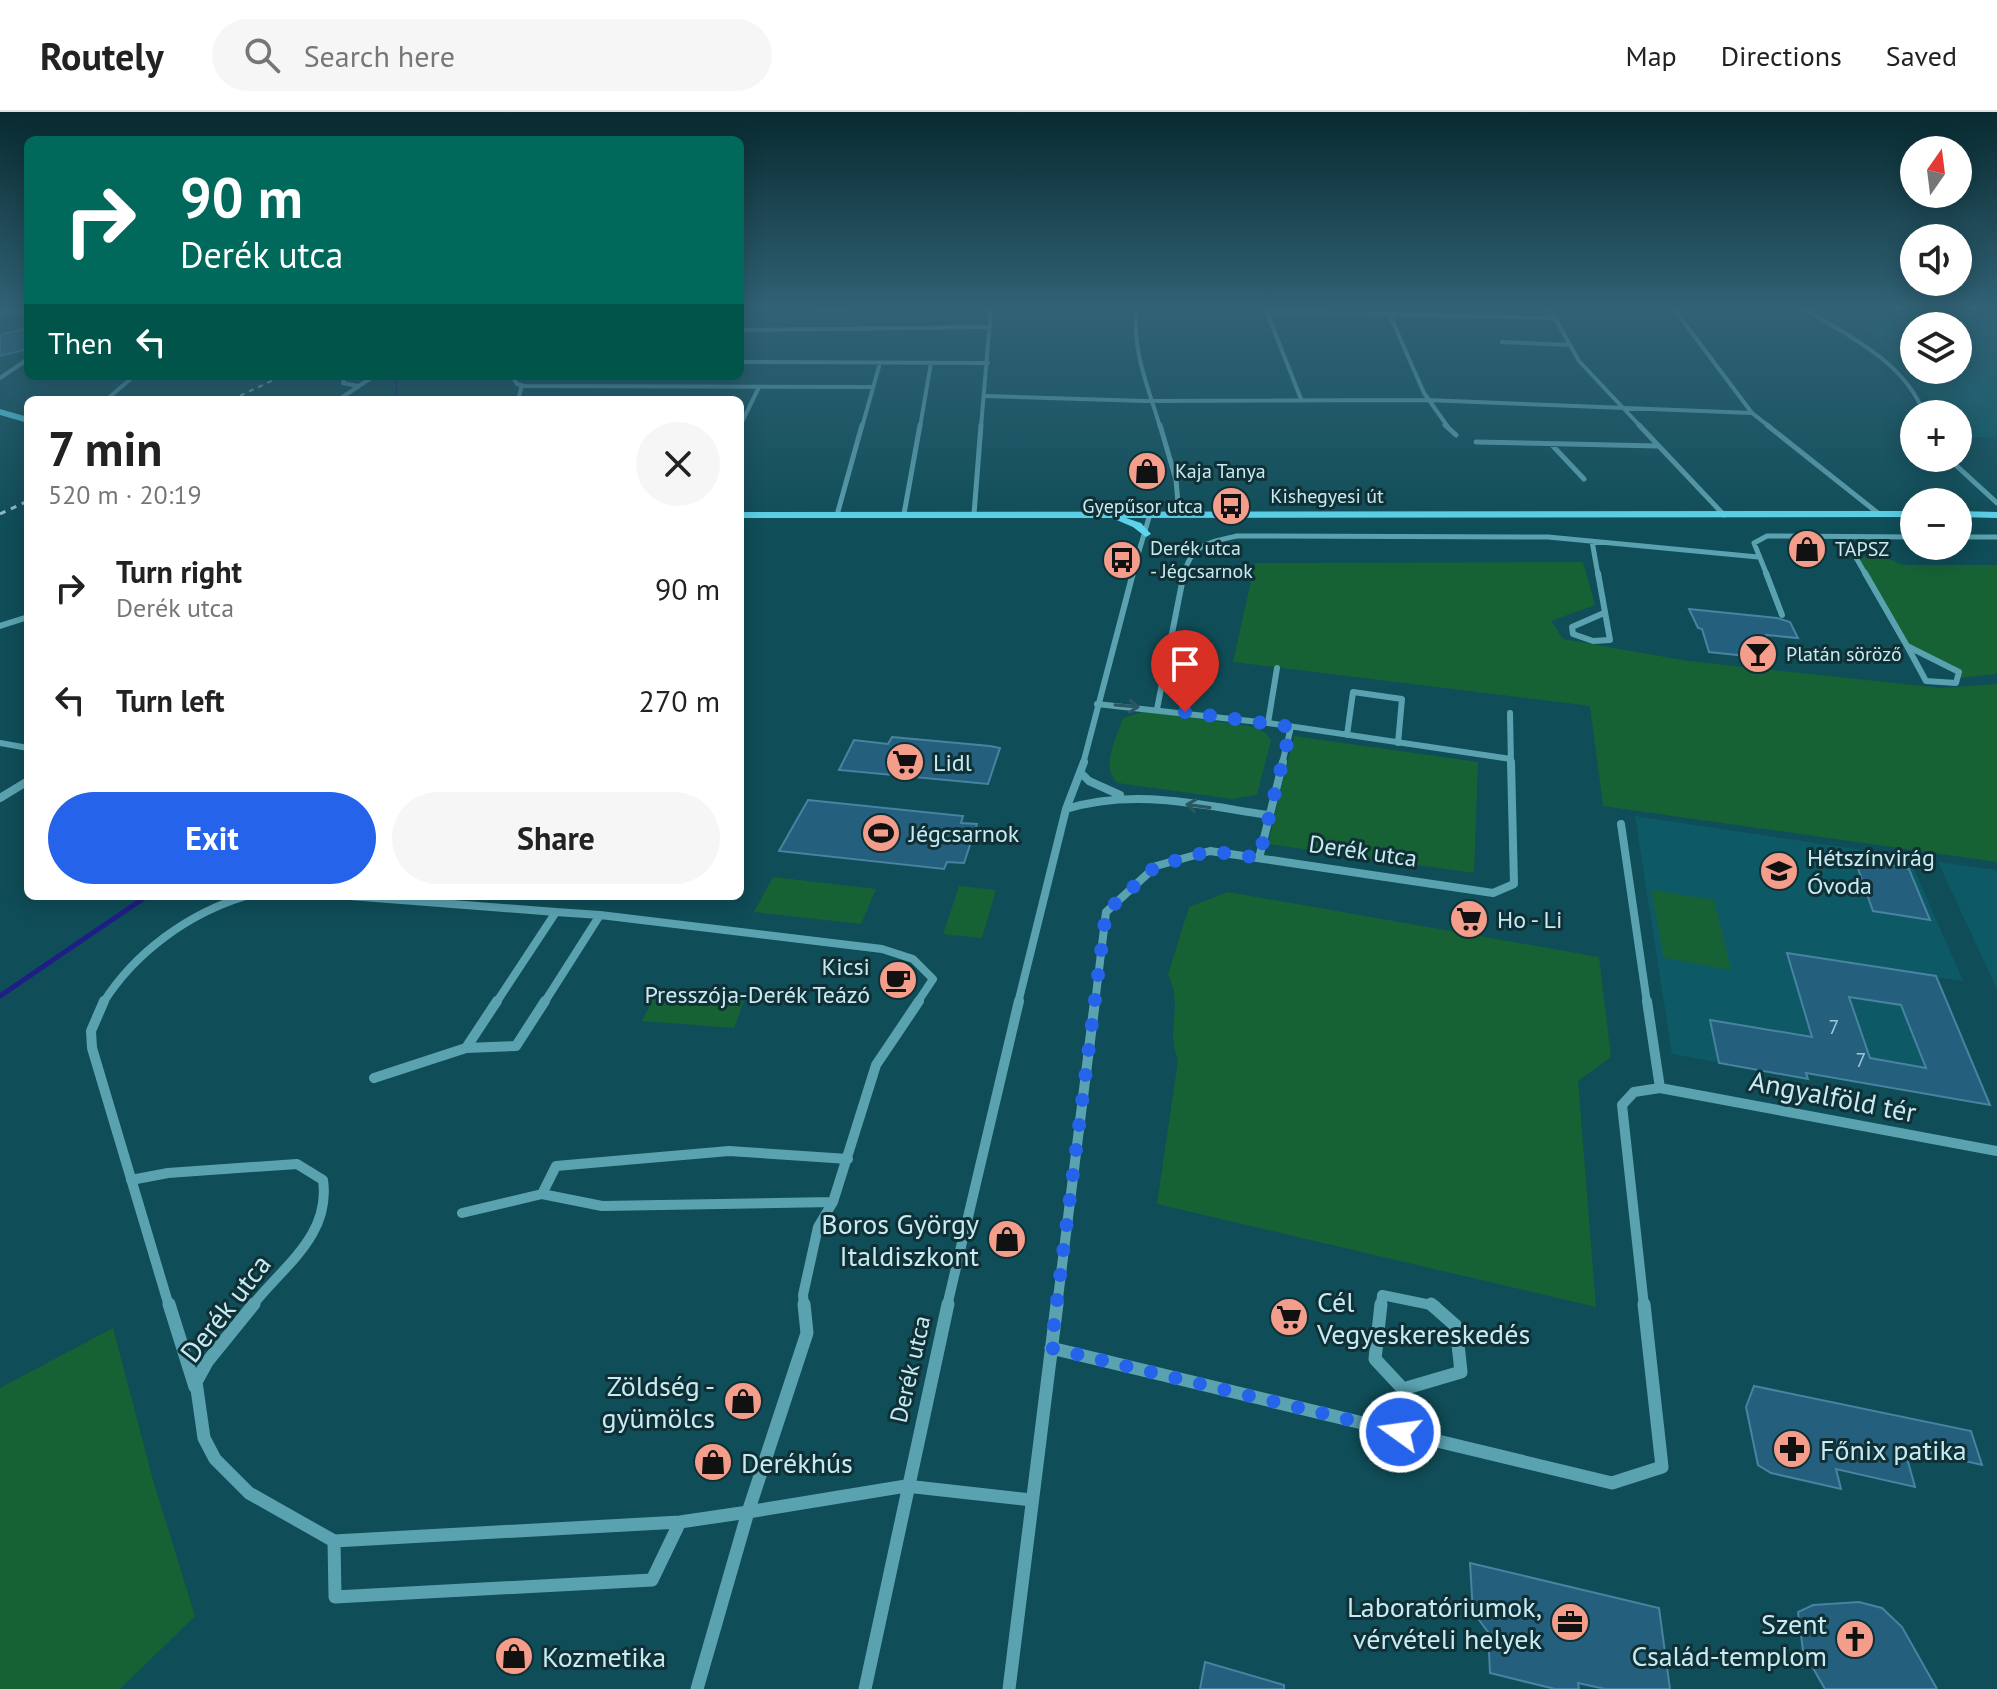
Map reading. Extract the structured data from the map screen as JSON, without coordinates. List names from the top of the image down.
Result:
{
  "streets": {
    "street": ["Kishegyesi út", "Derék utca", "Angyalföld tér"]
  },
  "crossings": [
    ["Kishegyesi út", "Derék utca"]
  ],
  "places": {
    "shop": [
      "Kaja Tanya",
      "TAPSZ",
      "Boros György Italdiszkont",
      "Zöldség - gyümölcs",
      "Derékhús",
      "Kozmetika"
    ],
    "bus stop": ["Gyepűsor utca", "Derék utca - Jégcsarnok"],
    "bar": ["Platán söröző"],
    "supermarket": ["Lidl", "Ho - Li", "Cél Vegyeskereskedés"],
    "sports": ["Jégcsarnok"],
    "school or university": ["Hétszínvirág Óvoda"],
    "cafe": ["Kicsi Presszója-Derék Teázó"],
    "pharmacy": ["Főnix patika"],
    "office": ["Laboratóriumok, vérvételi helyek"],
    "church": ["Szent Család-templom"]
  },
  "house_numbers": ["7", "7"],
  "north": "top",
  "page": {
    "header": "Routely",
    "search": "Search here",
    "nav": ["Map", "Directions", "Saved"],
    "map_buttons": ["+", "−"],
    "turn": ["90 m", "Derék utca"],
    "then": "Then",
    "heading": ["7 min", "520 m · 20:19"],
    "list": [
      {
        "name": "Turn right",
        "note": "Derék utca",
        "value": "90 m"
      },
      {
        "name": "Turn left",
        "value": "270 m"
      }
    ],
    "buttons": ["Exit", "Share"]
  }
}
